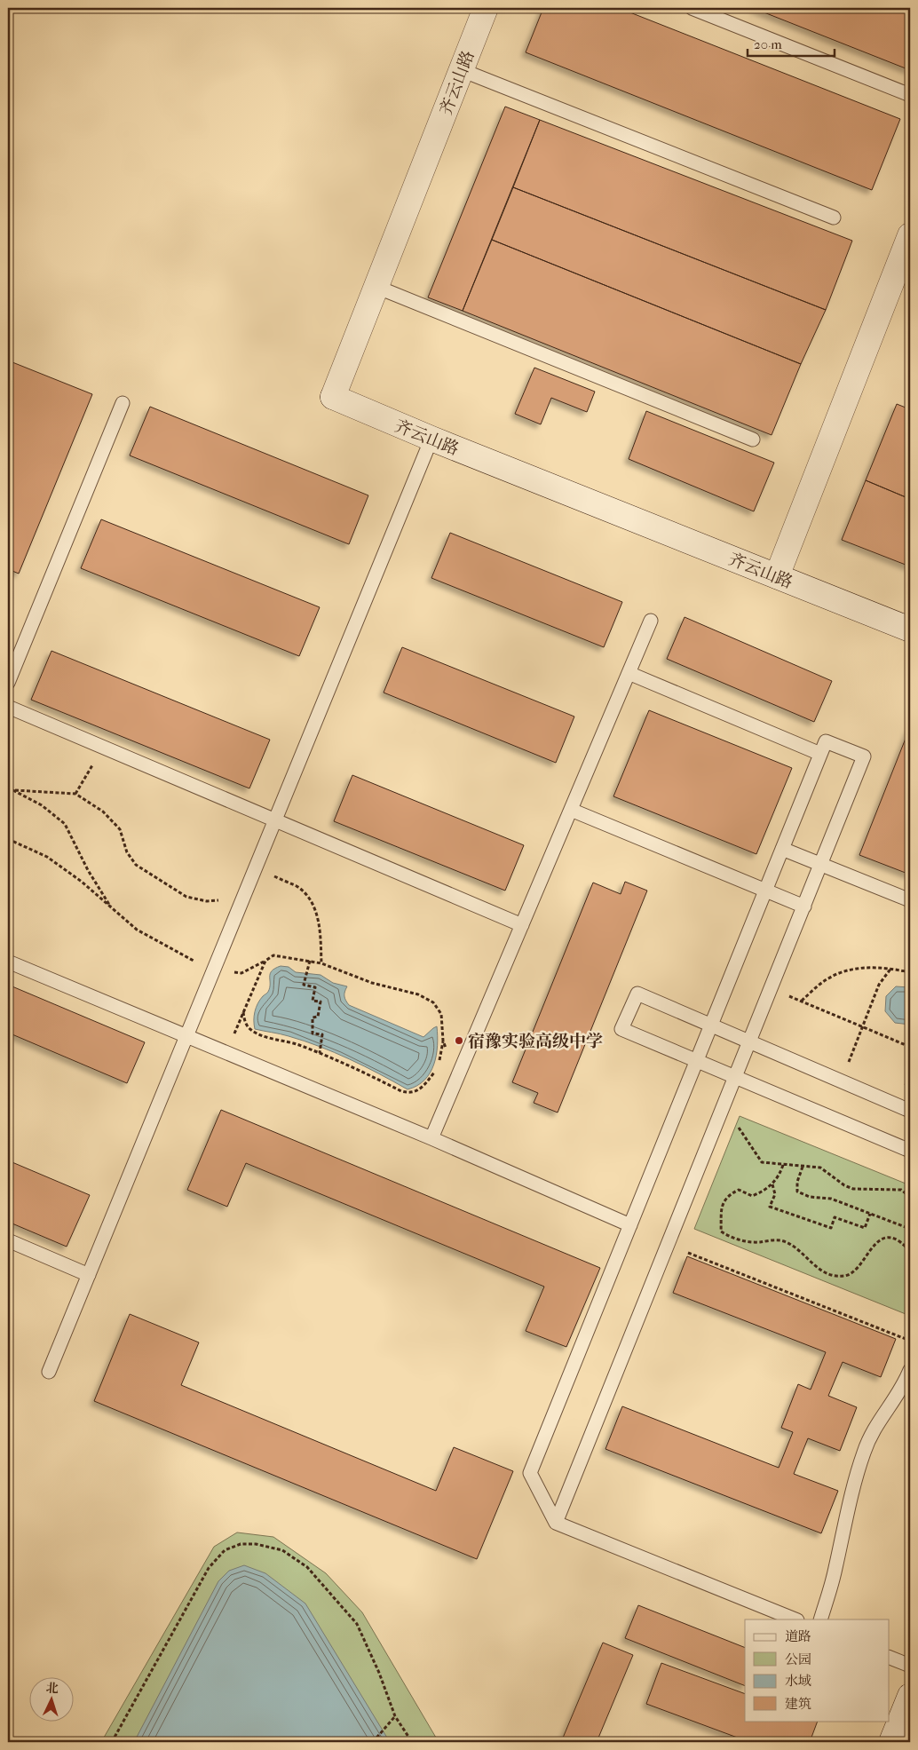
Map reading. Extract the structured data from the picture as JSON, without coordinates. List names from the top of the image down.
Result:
{
  "streets": {
    "street": ["齐云山路"]
  },
  "places": ["宿豫实验高级中学"],
  "legend": [
    "道路",
    "公园",
    "水域",
    "建筑"
  ],
  "scale_bar": "20 m",
  "north": "top"
}
